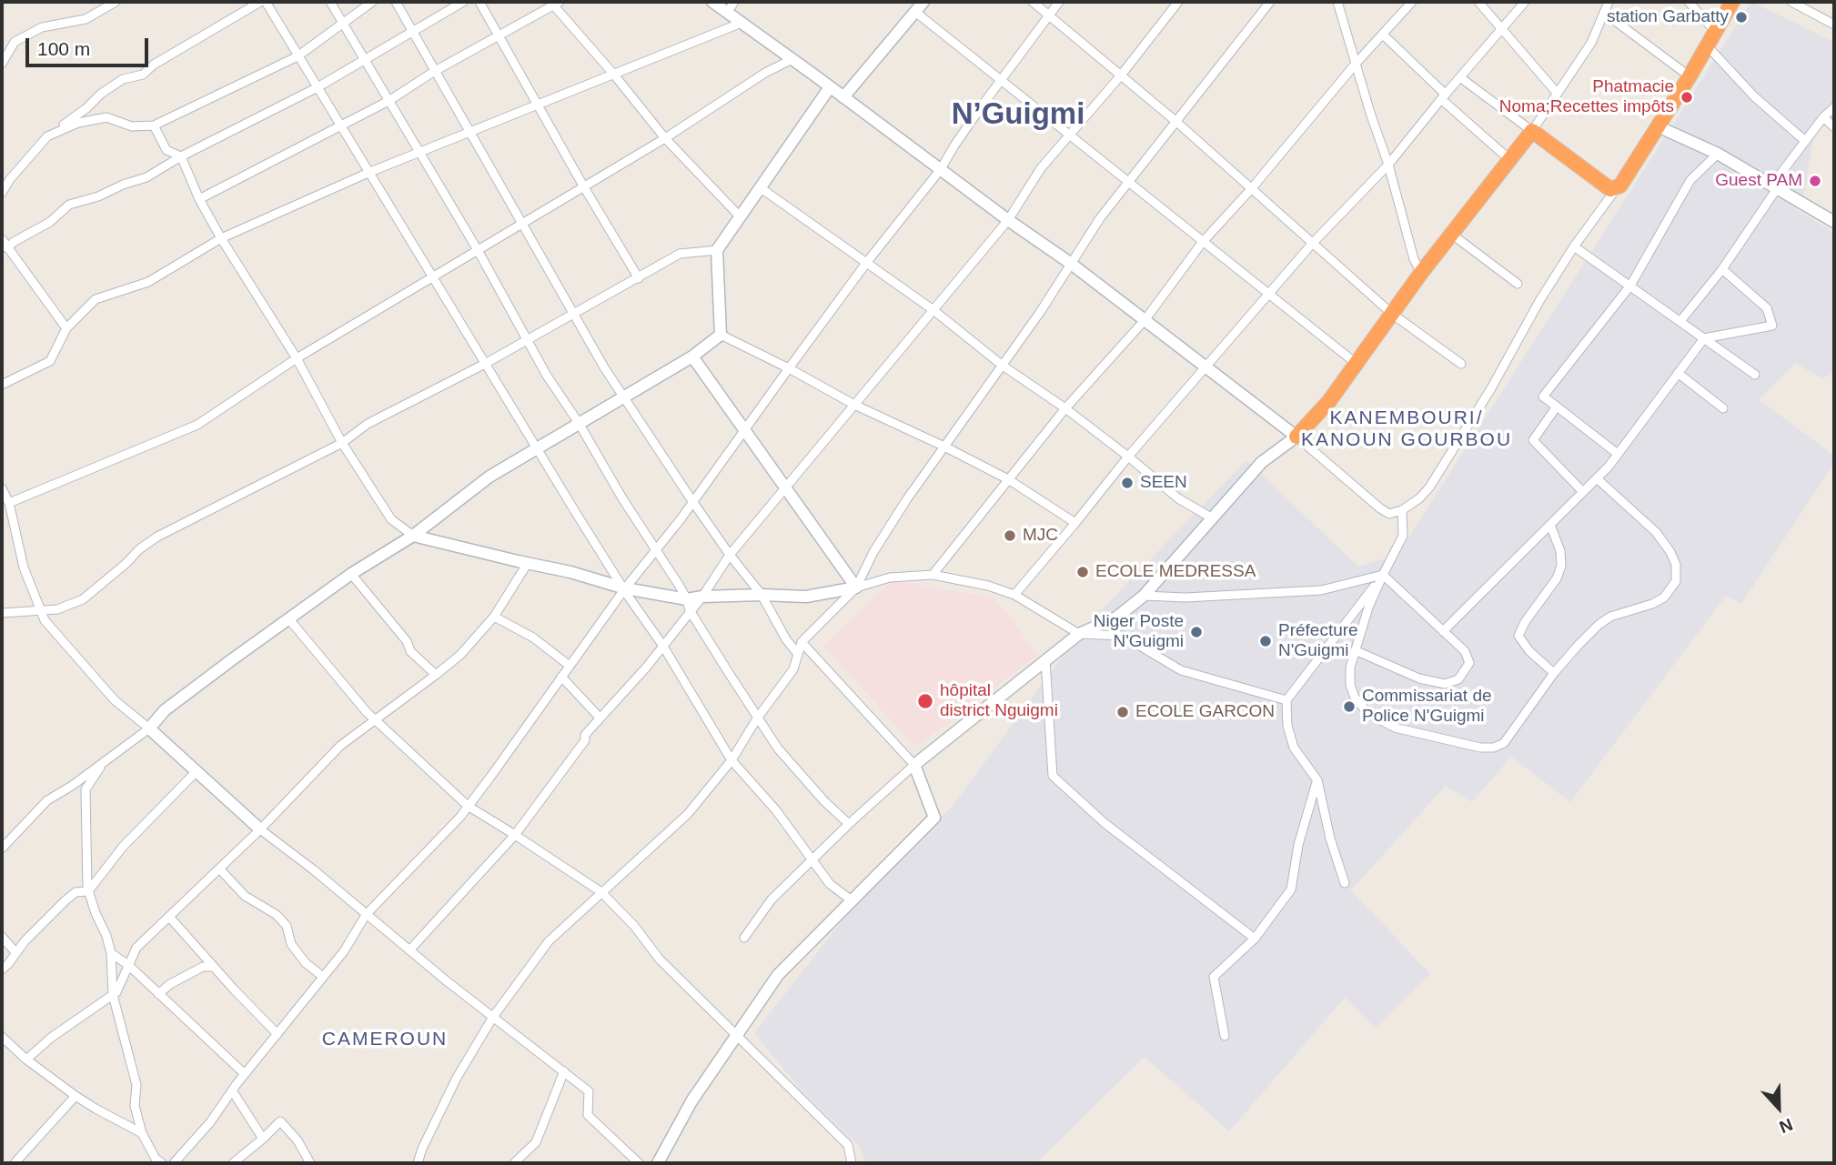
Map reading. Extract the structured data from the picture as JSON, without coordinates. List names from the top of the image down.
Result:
{
  "districts": ["N’Guigmi", "KANEMBOURI/ KANOUN GOURBOU", "CAMEROUN"],
  "places": [
    "station Garbatty",
    "Phatmacie Noma;Recettes impôts",
    "Guest PAM",
    "SEEN",
    "MJC",
    "ECOLE MEDRESSA",
    "Niger Poste N'Guigmi",
    "Préfecture N'Guigmi",
    "hôpital district Nguigmi",
    "Commissariat de Police N'Guigmi",
    "ECOLE GARCON"
  ],
  "scale_bar": "100 m",
  "north": "bottom"
}
